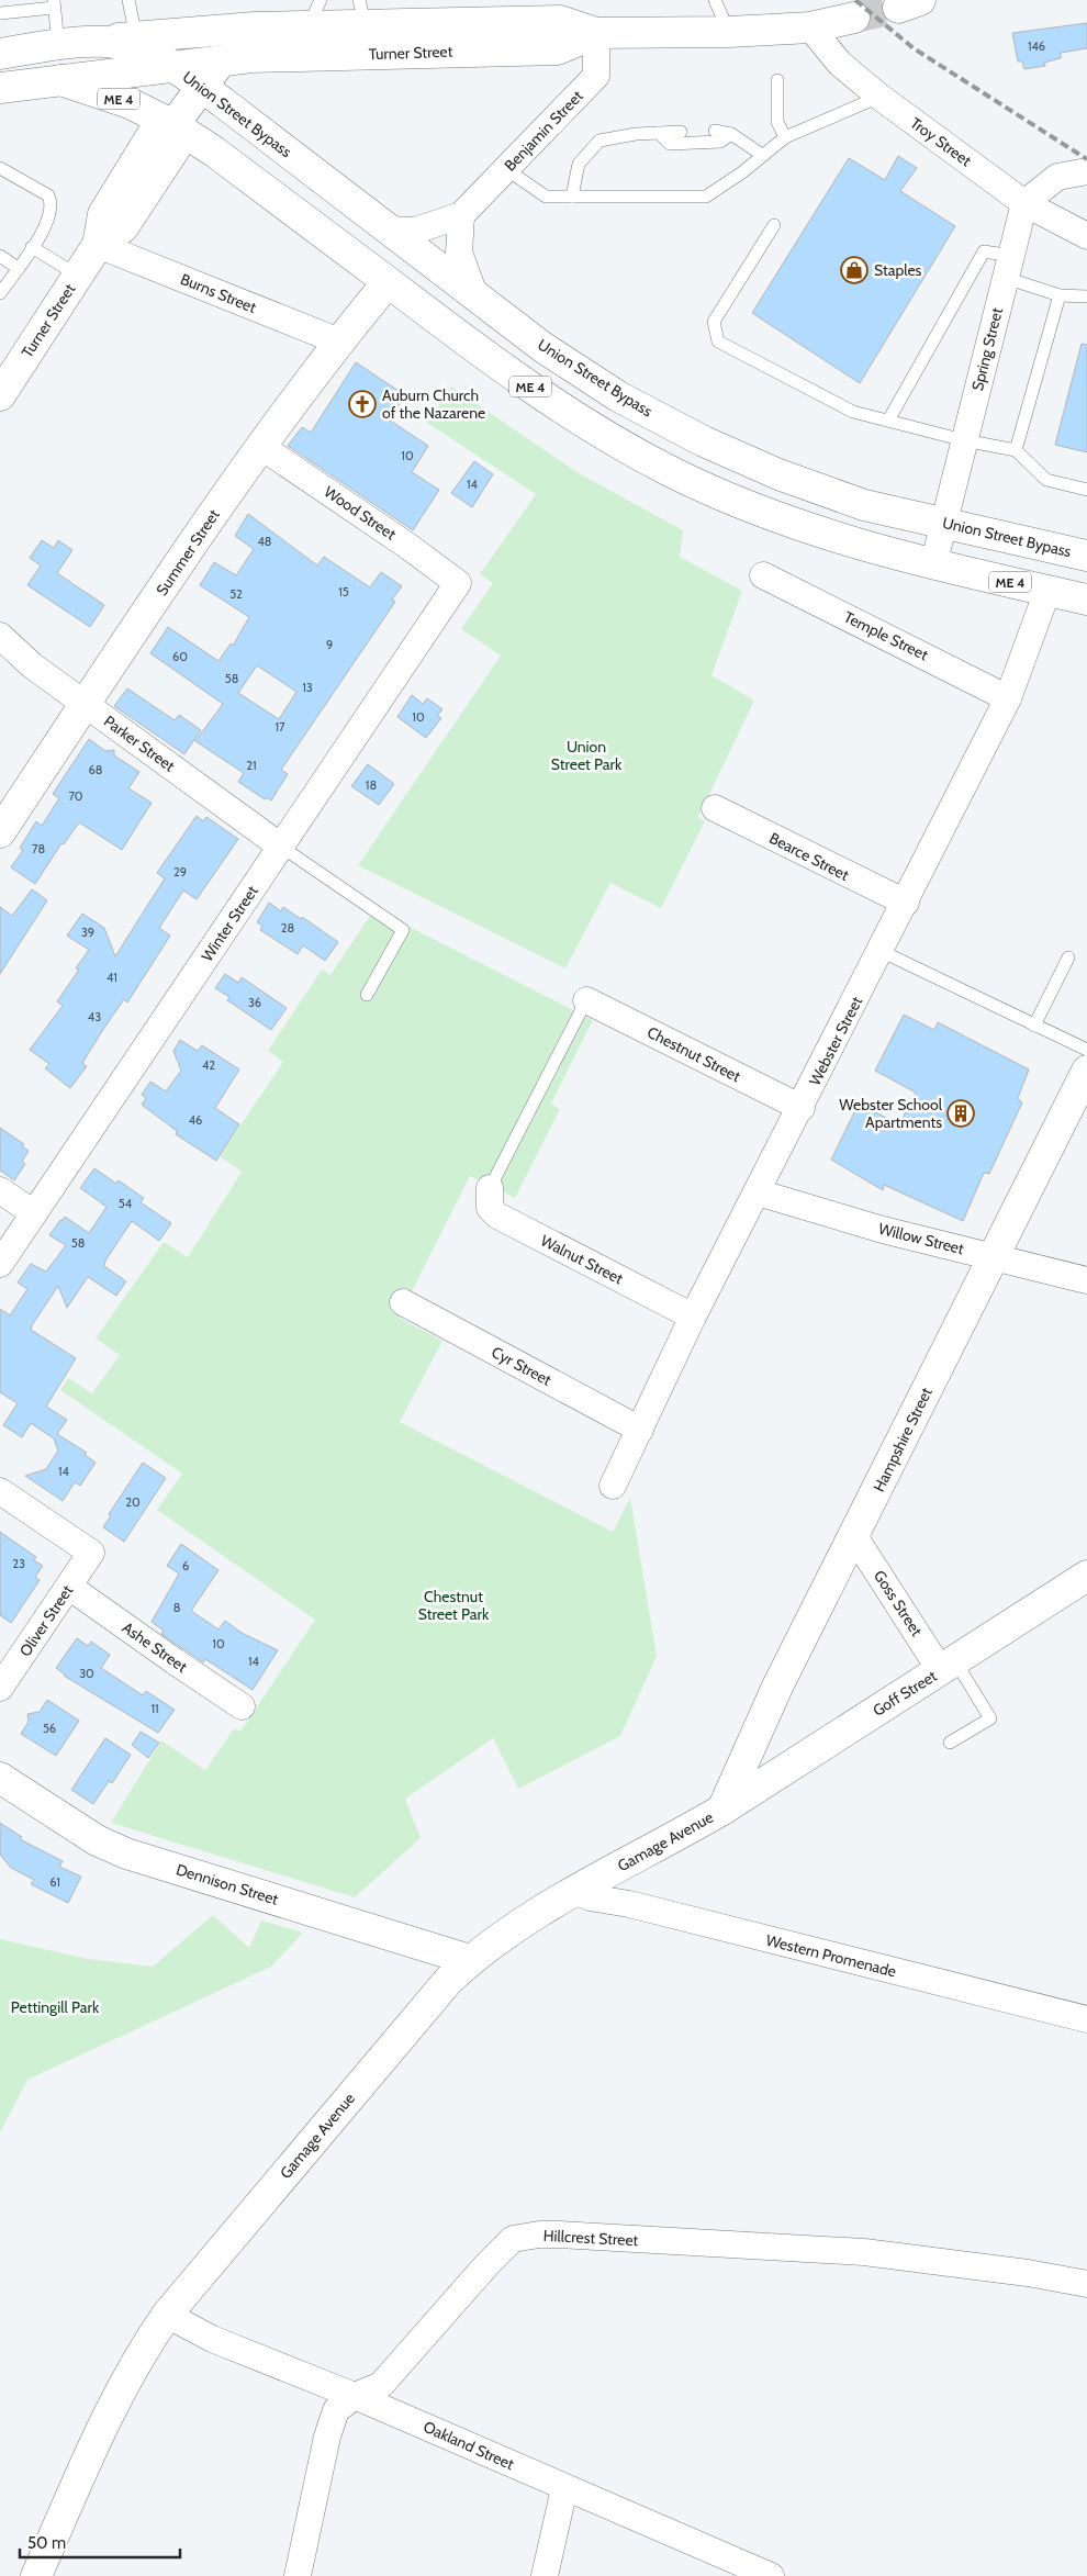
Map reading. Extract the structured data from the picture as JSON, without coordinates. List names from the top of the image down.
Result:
{
  "streets": {
    "main road": [
      "Turner Street",
      "ME 4",
      "Union Street Bypass",
      "Summer Street",
      "Hampshire Street",
      "Goff Street",
      "Gamage Avenue",
      "Dennison Street"
    ],
    "street": [
      "Benjamin Street",
      "Troy Street",
      "Burns Street",
      "Spring Street",
      "Wood Street",
      "Temple Street",
      "Parker Street",
      "Bearce Street",
      "Winter Street",
      "Webster Street",
      "Chestnut Street",
      "Willow Street",
      "Walnut Street",
      "Cyr Street",
      "Goss Street",
      "Oliver Street",
      "Ashe Street",
      "Western Promenade",
      "Hillcrest Street",
      "Oakland Street"
    ]
  },
  "crossings": [
    ["Turner Street", "ME 4"],
    ["Turner Street", "Union Street Bypass"],
    ["Turner Street", "Benjamin Street"],
    ["Turner Street", "Troy Street"],
    ["Turner Street", "Burns Street"],
    ["ME 4", "Union Street Bypass"],
    ["ME 4", "Spring Street"],
    ["ME 4", "Summer Street"],
    ["ME 4", "Webster Street"],
    ["Union Street Bypass", "Benjamin Street"],
    ["Union Street Bypass", "Spring Street"],
    ["Troy Street", "Spring Street"],
    ["Burns Street", "Summer Street"],
    ["Wood Street", "Summer Street"],
    ["Wood Street", "Winter Street"],
    ["Summer Street", "Parker Street"],
    ["Temple Street", "Webster Street"],
    ["Parker Street", "Winter Street"],
    ["Bearce Street", "Webster Street"],
    ["Webster Street", "Chestnut Street"],
    ["Webster Street", "Willow Street"],
    ["Webster Street", "Walnut Street"],
    ["Webster Street", "Cyr Street"],
    ["Willow Street", "Hampshire Street"],
    ["Hampshire Street", "Goss Street"],
    ["Hampshire Street", "Goff Street"],
    ["Hampshire Street", "Gamage Avenue"],
    ["Goss Street", "Goff Street"],
    ["Oliver Street", "Ashe Street"],
    ["Goff Street", "Gamage Avenue"],
    ["Gamage Avenue", "Dennison Street"],
    ["Gamage Avenue", "Western Promenade"],
    ["Gamage Avenue", "Oakland Street"],
    ["Hillcrest Street", "Oakland Street"]
  ],
  "parks": ["Union Street Park", "Chestnut Street Park", "Pettingill Park"],
  "places": {
    "shop": ["Staples"],
    "church": ["Auburn Church of the Nazarene"],
    "building": ["Webster School Apartments"]
  },
  "house_numbers": [
    "146",
    "10",
    "14",
    "48",
    "15",
    "52",
    "9",
    "60",
    "58",
    "13",
    "10",
    "17",
    "21",
    "68",
    "18",
    "70",
    "78",
    "29",
    "28",
    "39",
    "41",
    "36",
    "43",
    "42",
    "46",
    "54",
    "58",
    "14",
    "20",
    "23",
    "6",
    "8",
    "10",
    "14",
    "30",
    "11",
    "56",
    "61"
  ],
  "scale_bar": "50 m"
}
